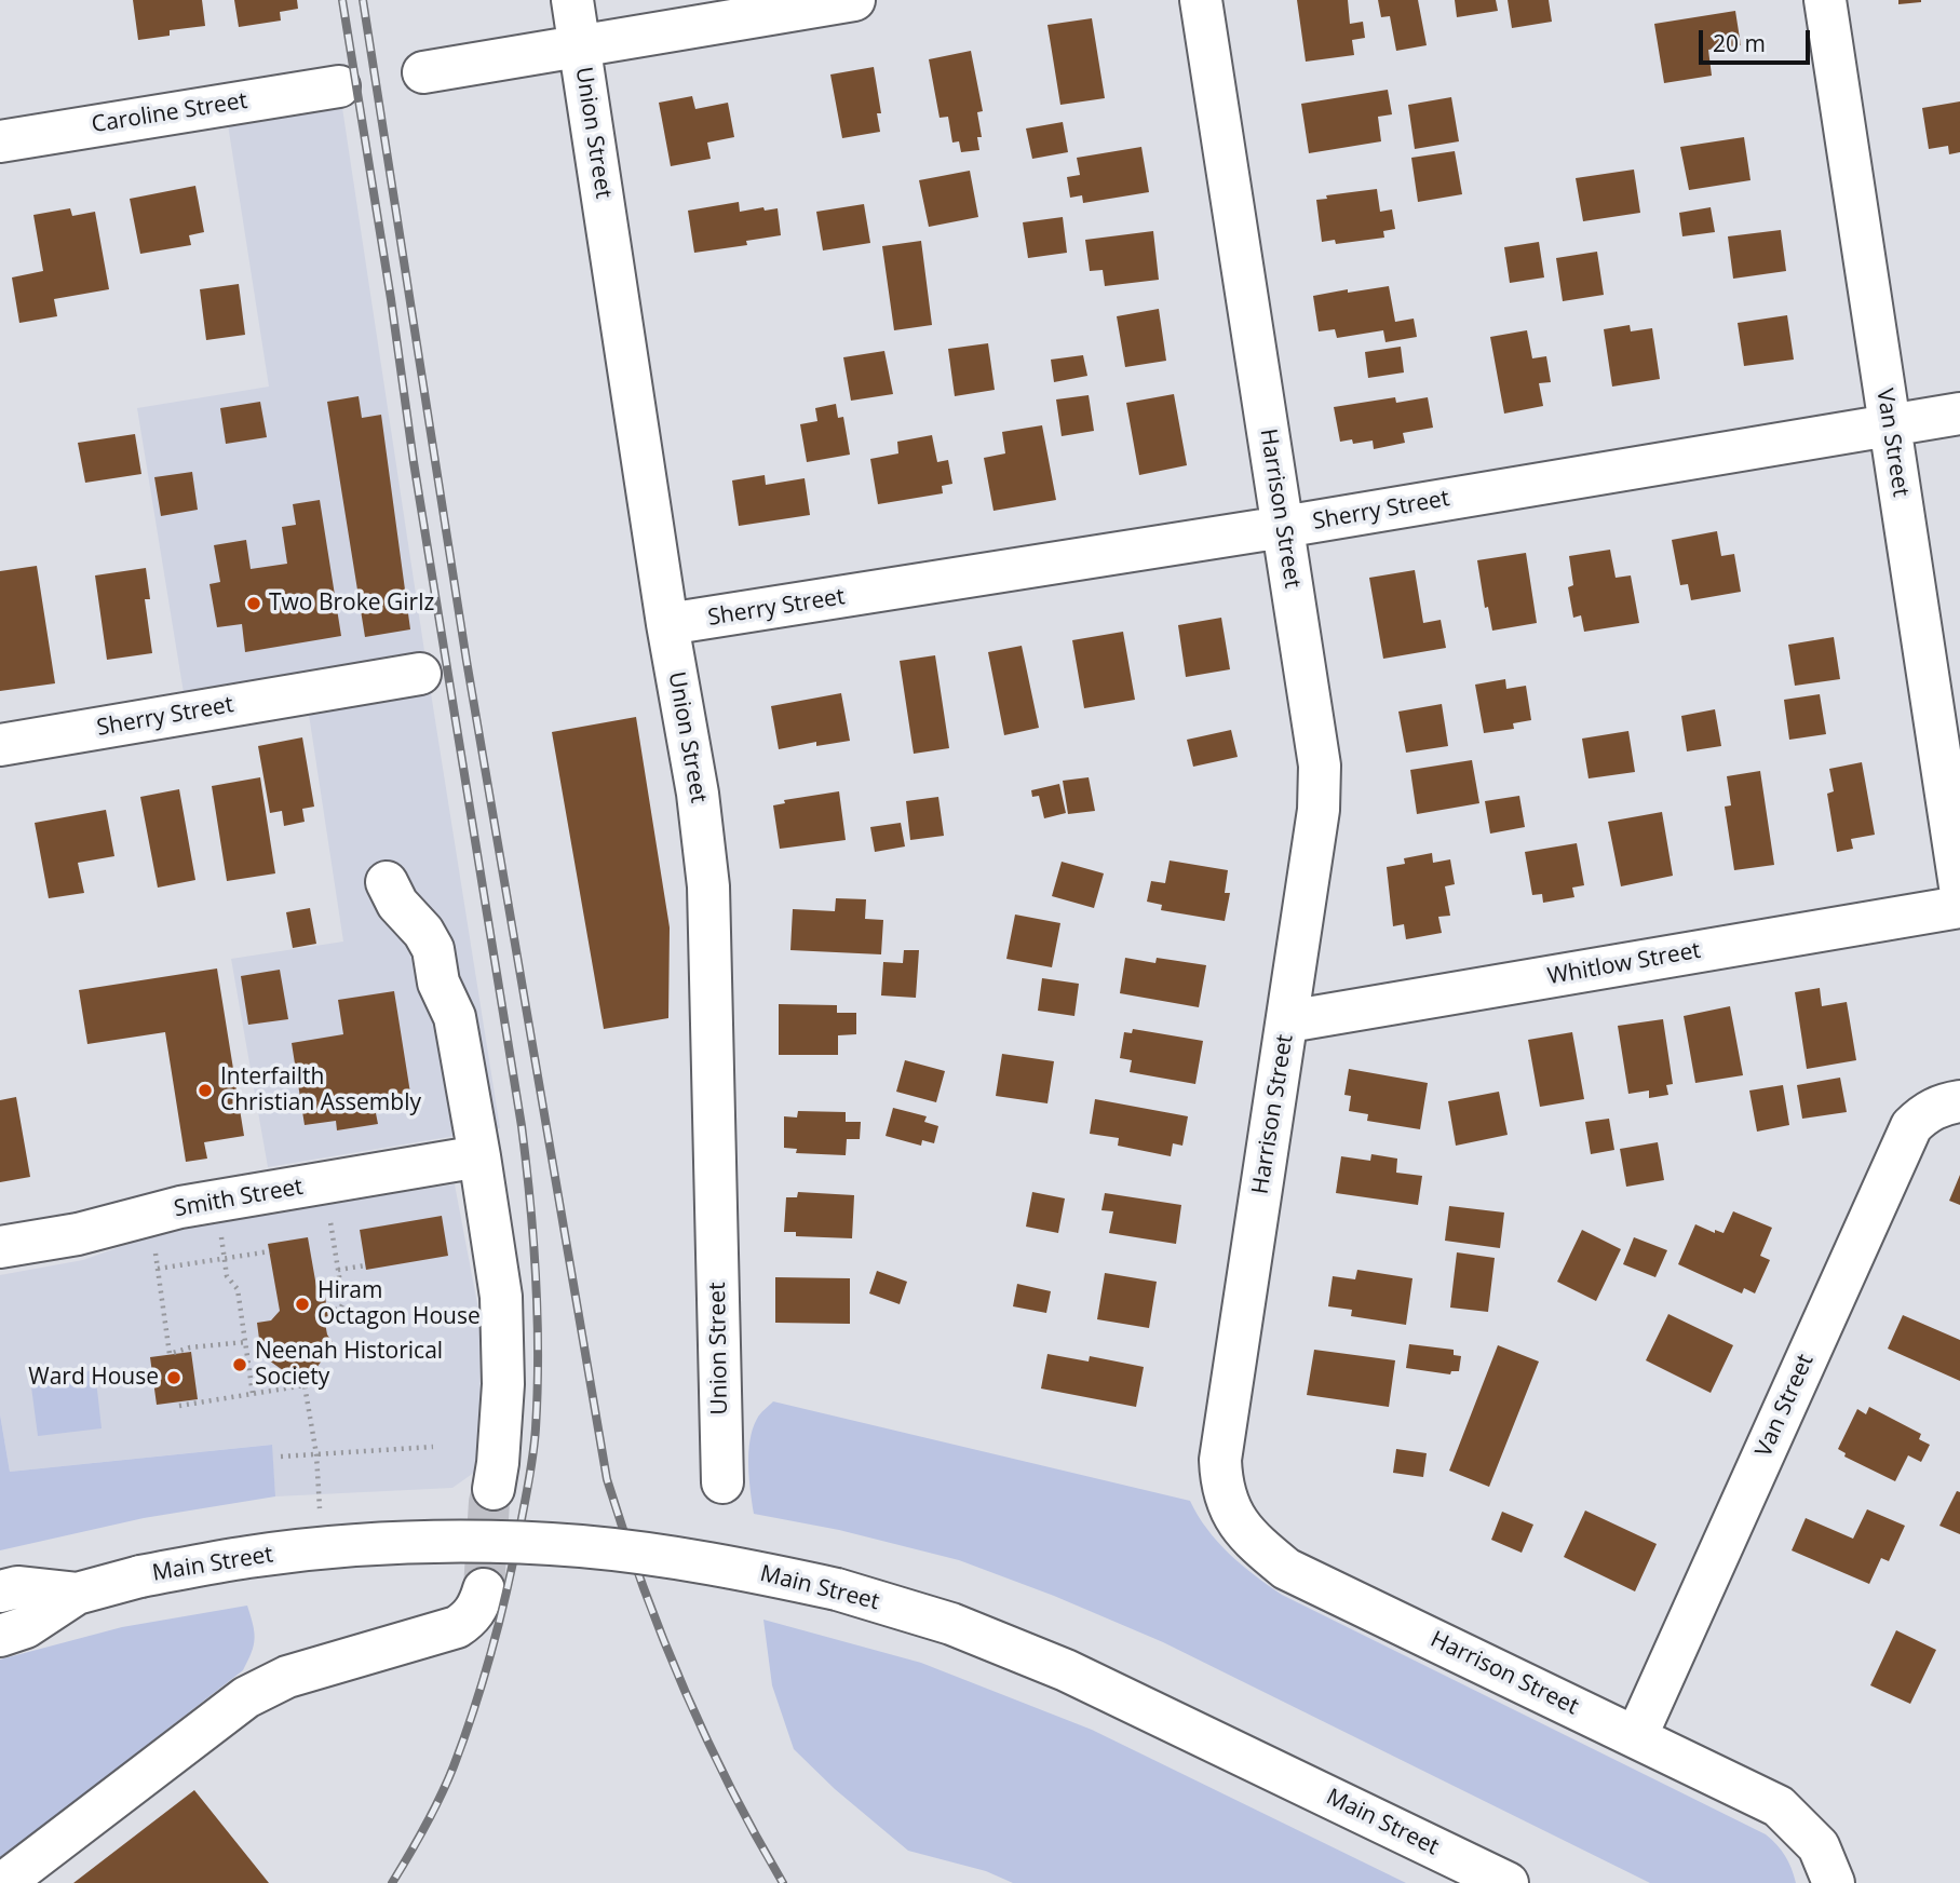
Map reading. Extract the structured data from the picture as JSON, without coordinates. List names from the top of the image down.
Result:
{
  "streets": {
    "street": [
      "Caroline Street",
      "Union Street",
      "Van Street",
      "Harrison Street",
      "Sherry Street",
      "Whitlow Street",
      "Smith Street",
      "Main Street"
    ]
  },
  "crossings": [
    ["Union Street", "Sherry Street"],
    ["Van Street", "Harrison Street"],
    ["Van Street", "Sherry Street"],
    ["Harrison Street", "Sherry Street"],
    ["Harrison Street", "Whitlow Street"]
  ],
  "places": [
    "Two Broke Girlz",
    "Interfailth Christian Assembly",
    "Hiram Octagon House",
    "Neenah Historical Society",
    "Ward House"
  ],
  "scale_bar": "20 m"
}
